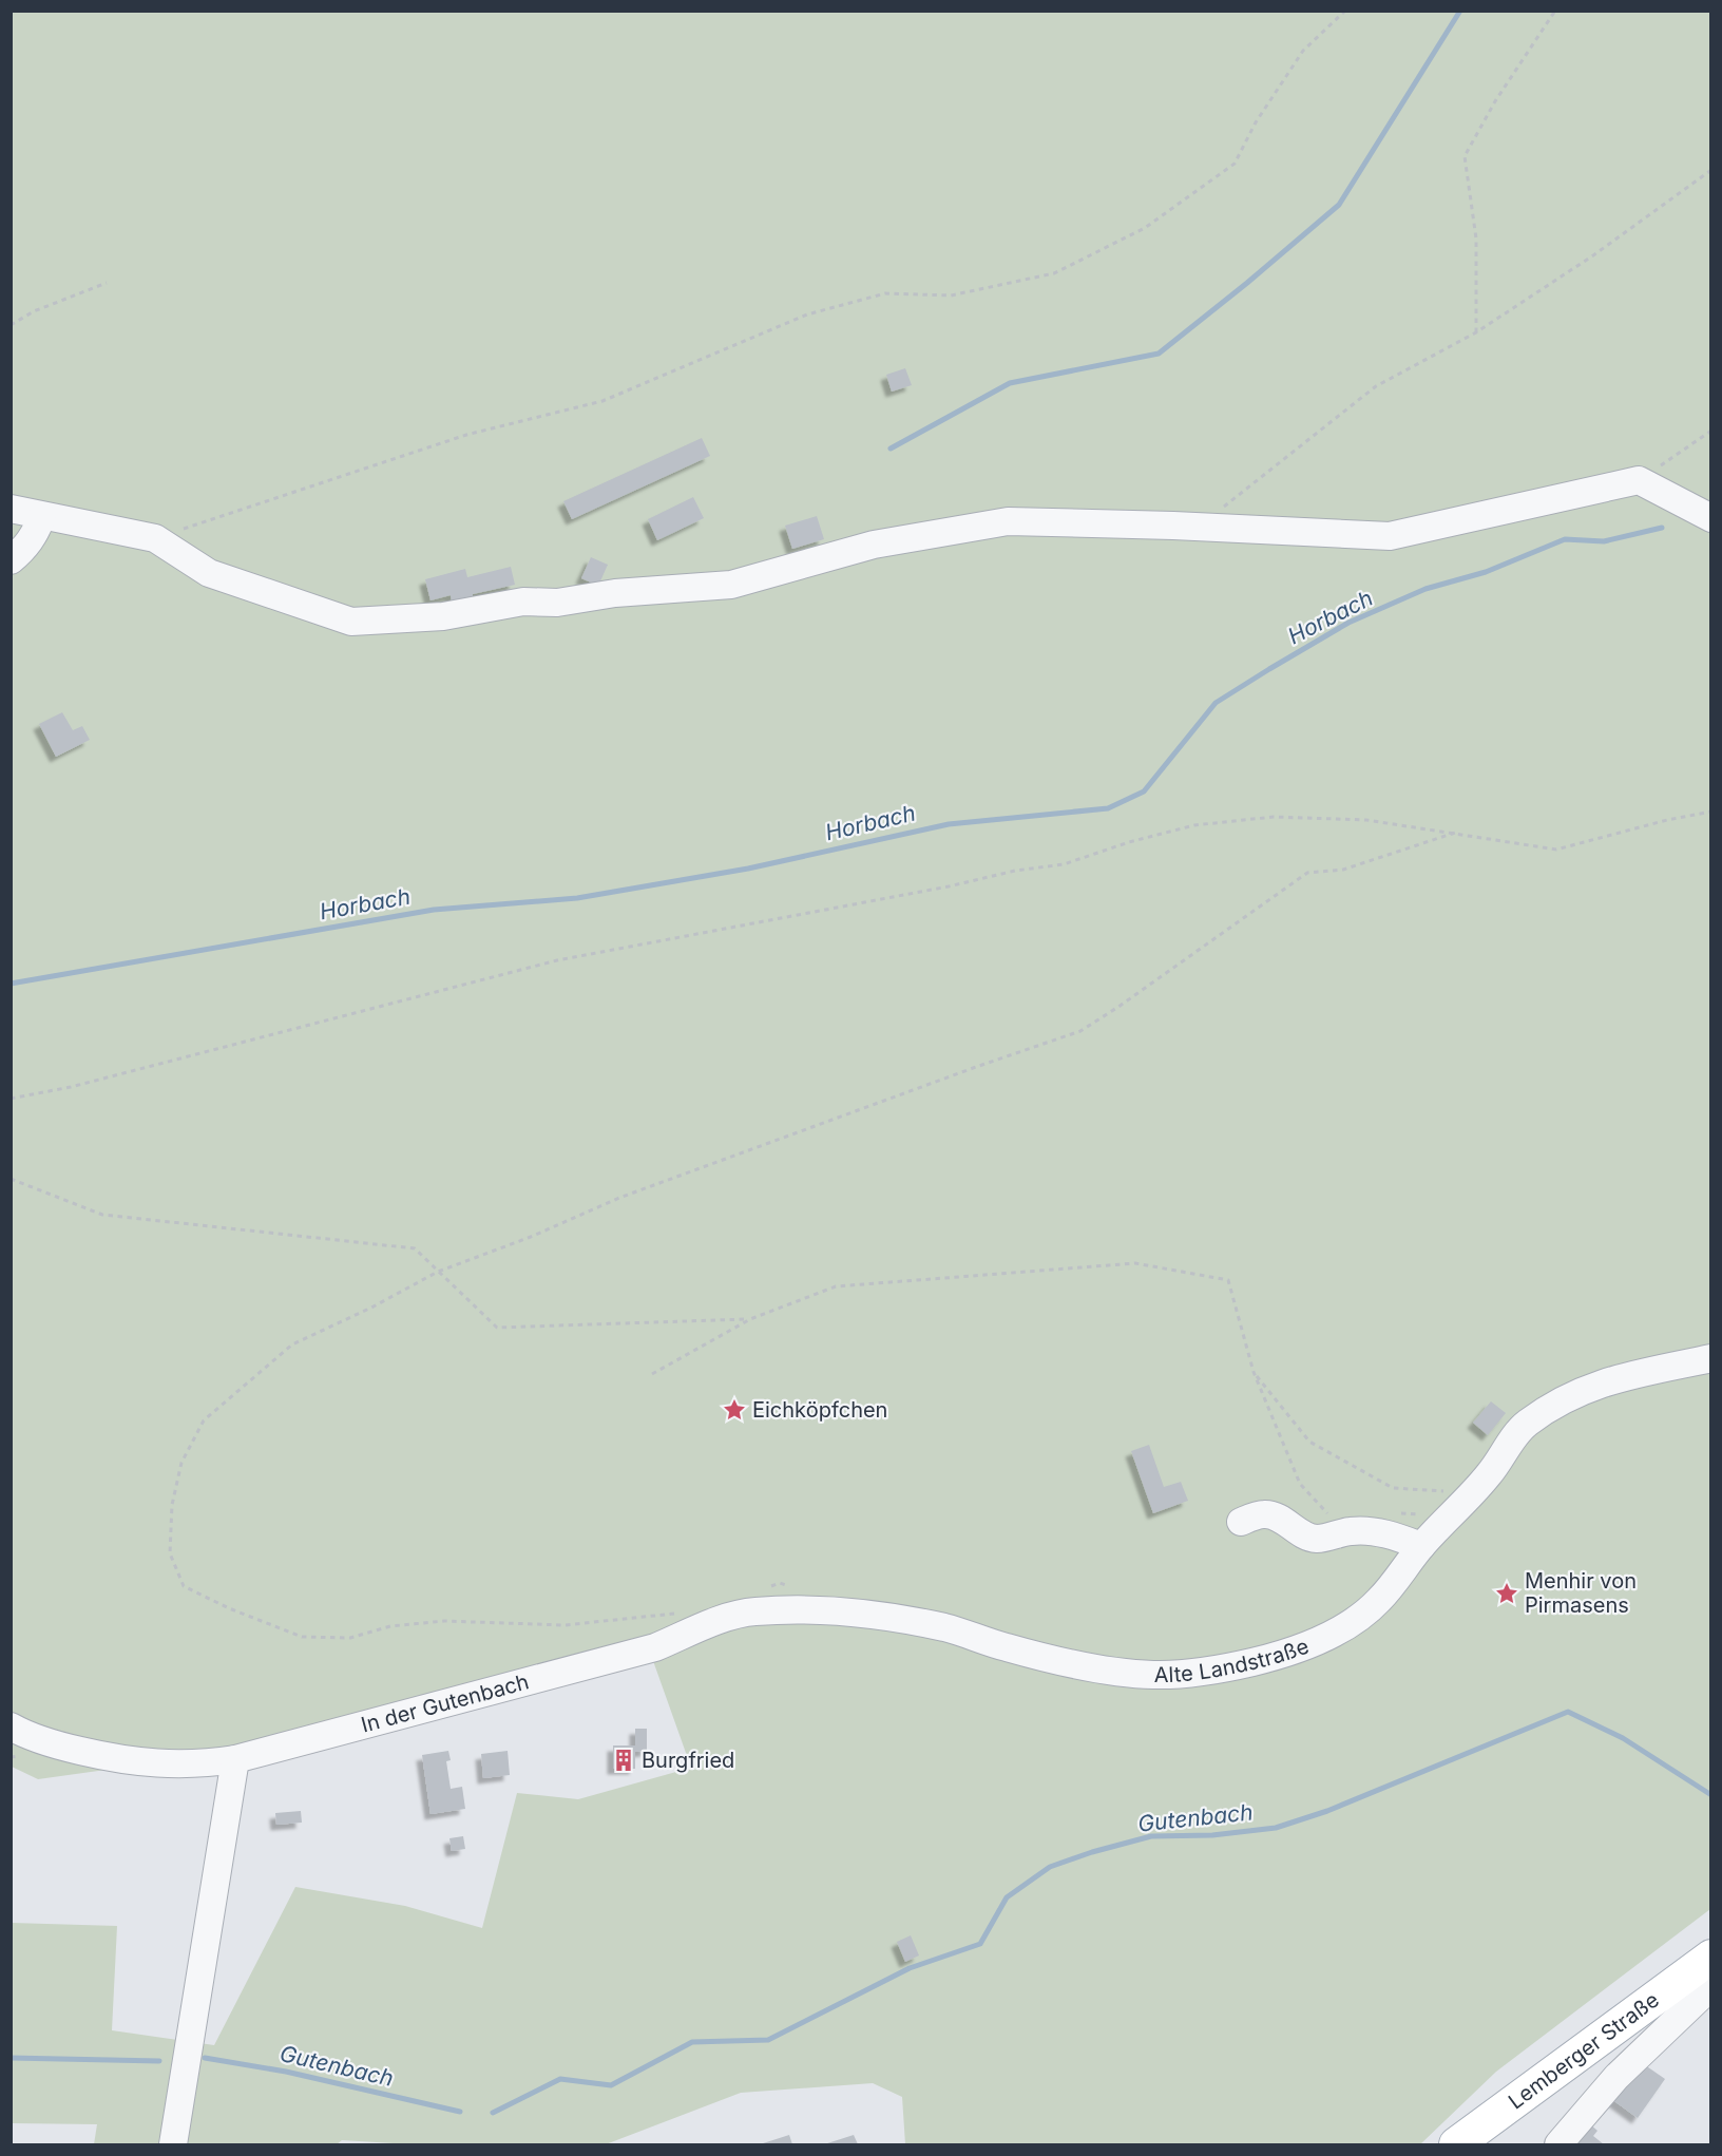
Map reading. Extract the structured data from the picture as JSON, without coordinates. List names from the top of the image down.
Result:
{
  "streets": {
    "main road": ["Lemberger Straße"],
    "street": ["Alte Landstraße", "In der Gutenbach"]
  },
  "crossings": [
    ["Alte Landstraße", "In der Gutenbach"]
  ],
  "water": ["Horbach", "Gutenbach"],
  "places": {
    "place": ["Eichköpfchen", "Menhir von Pirmasens"],
    "building": ["Burgfried"]
  }
}
